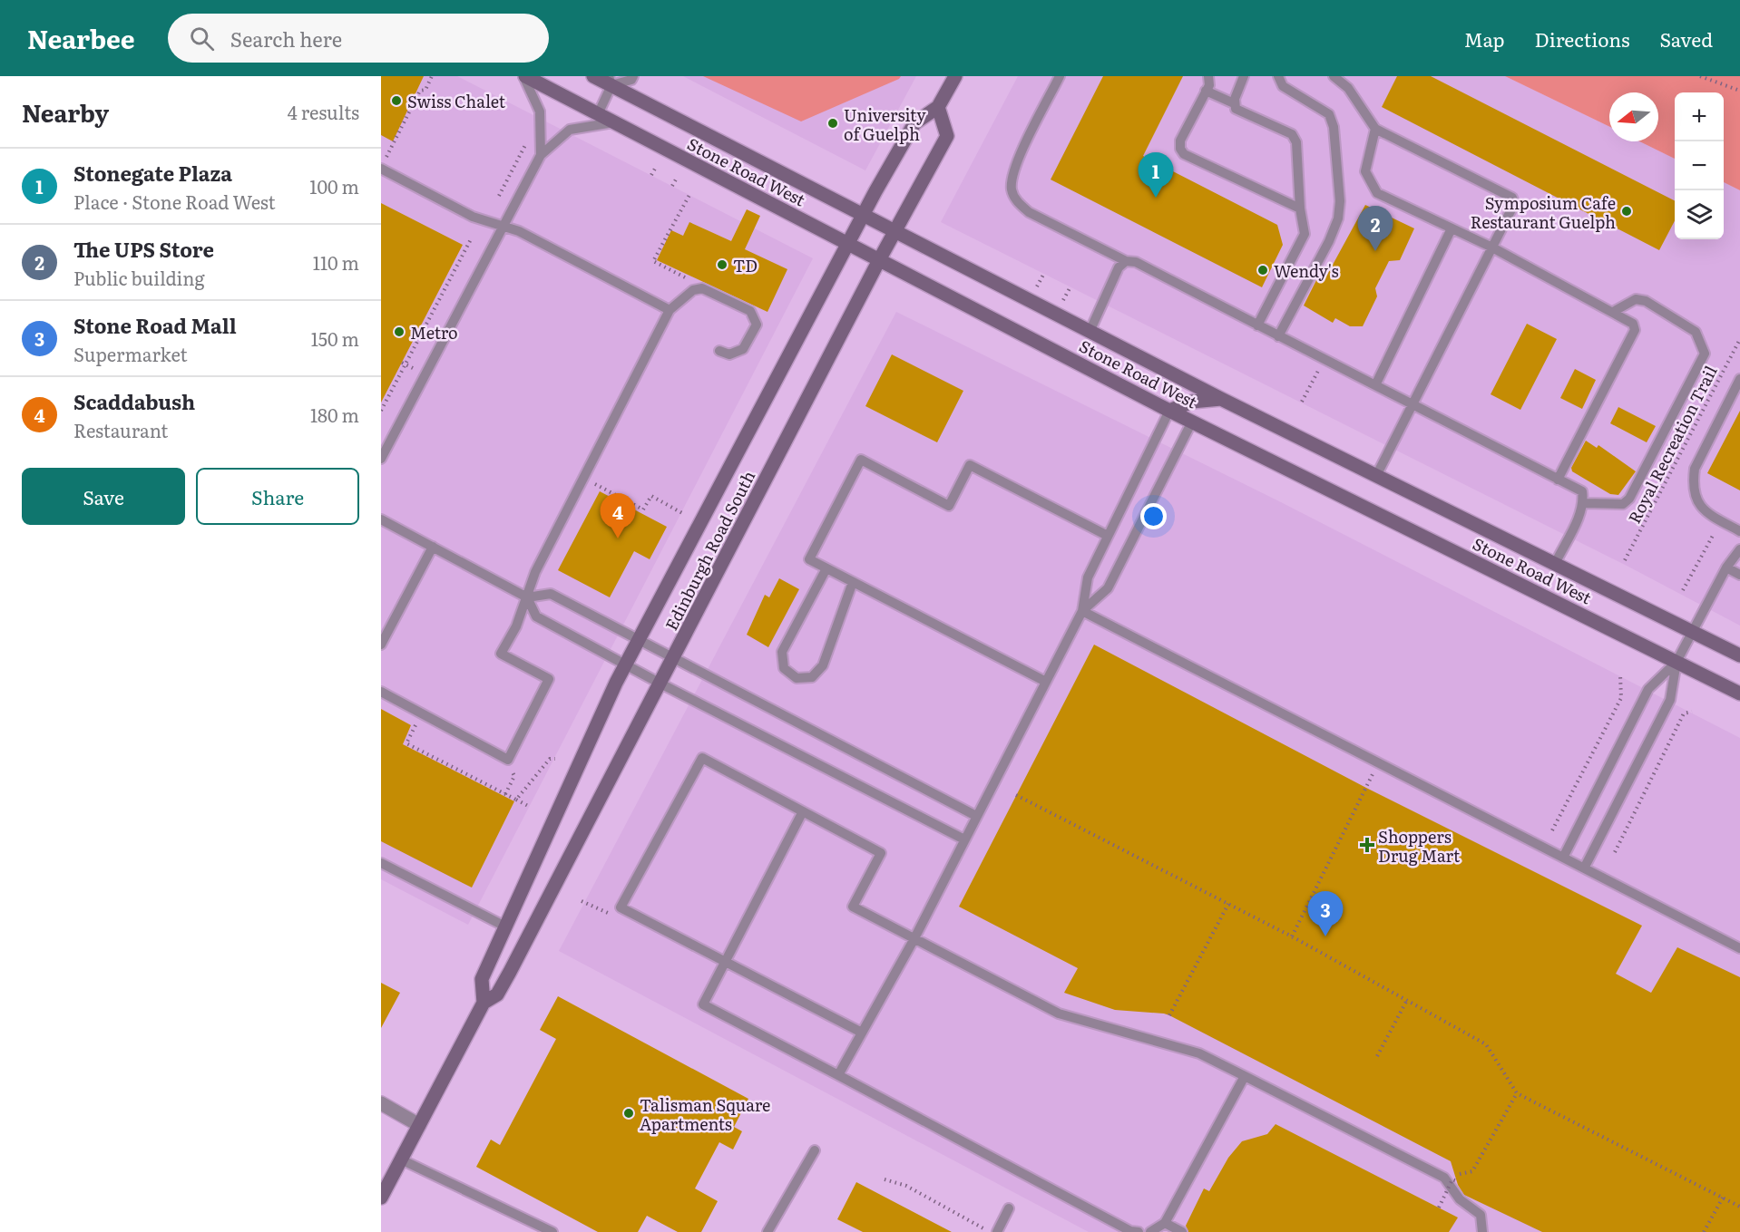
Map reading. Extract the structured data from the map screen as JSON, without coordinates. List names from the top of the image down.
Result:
{
  "streets": {
    "main road": ["Stone Road West", "Edinburgh Road South"],
    "path": ["Royal Recreation Trail"]
  },
  "crossings": [
    ["Stone Road West", "Edinburgh Road South"]
  ],
  "places": {
    "other": [
      "Swiss Chalet",
      "University of Guelph",
      "Symposium Cafe Restaurant Guelph",
      "TD",
      "Wendy's",
      "Metro",
      "Talisman Square Apartments"
    ],
    "health": ["Shoppers Drug Mart"]
  },
  "north": "left",
  "page": {
    "header": "Nearbee",
    "search": "Search here",
    "nav": ["Map", "Directions", "Saved"],
    "heading": ["Nearby", "4 results"],
    "map_buttons": ["+", "−"],
    "list": [
      {
        "mark": "1",
        "name": "Stonegate Plaza",
        "note": "Place · Stone Road West",
        "value": "100 m"
      },
      {
        "mark": "2",
        "name": "The UPS Store",
        "note": "Public building",
        "value": "110 m"
      },
      {
        "mark": "3",
        "name": "Stone Road Mall",
        "note": "Supermarket",
        "value": "150 m"
      },
      {
        "mark": "4",
        "name": "Scaddabush",
        "note": "Restaurant",
        "value": "180 m"
      }
    ],
    "pins": [
      "1",
      "2",
      "4",
      "3"
    ],
    "buttons": ["Save", "Share"]
  }
}
